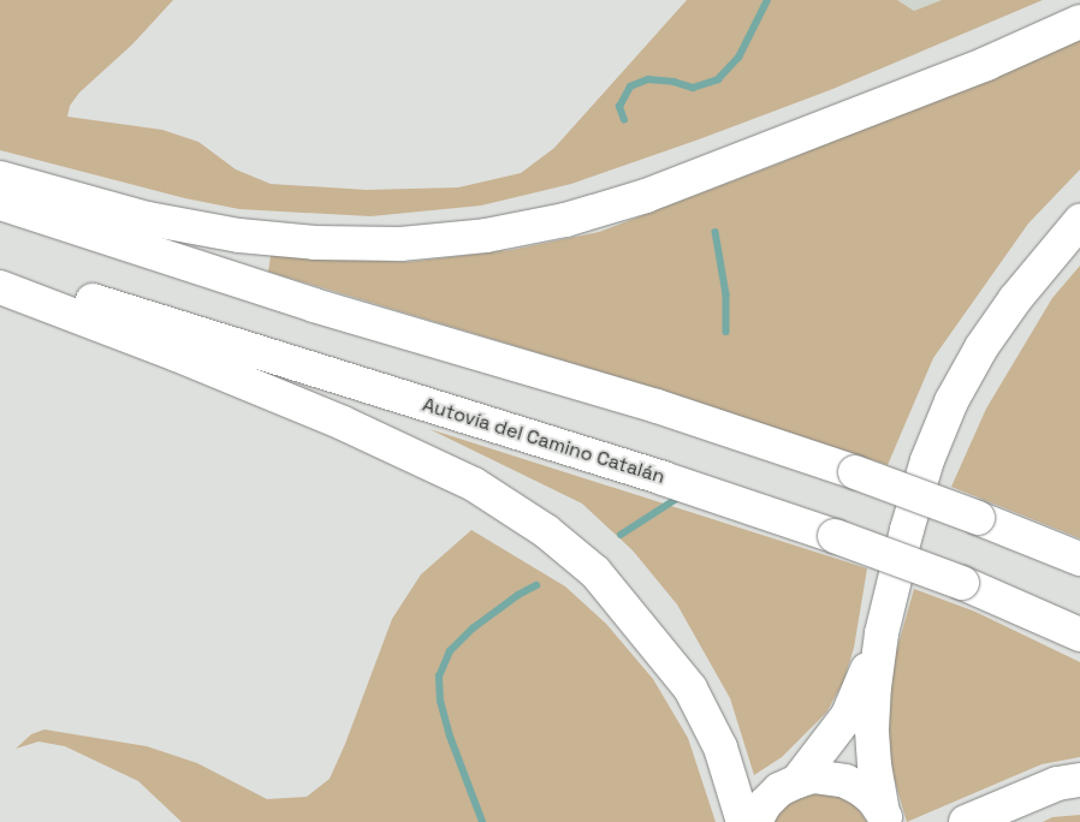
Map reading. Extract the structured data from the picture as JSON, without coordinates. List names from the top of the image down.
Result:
{
  "streets": {
    "main road": ["Autovía del Camino Catalán"]
  }
}
